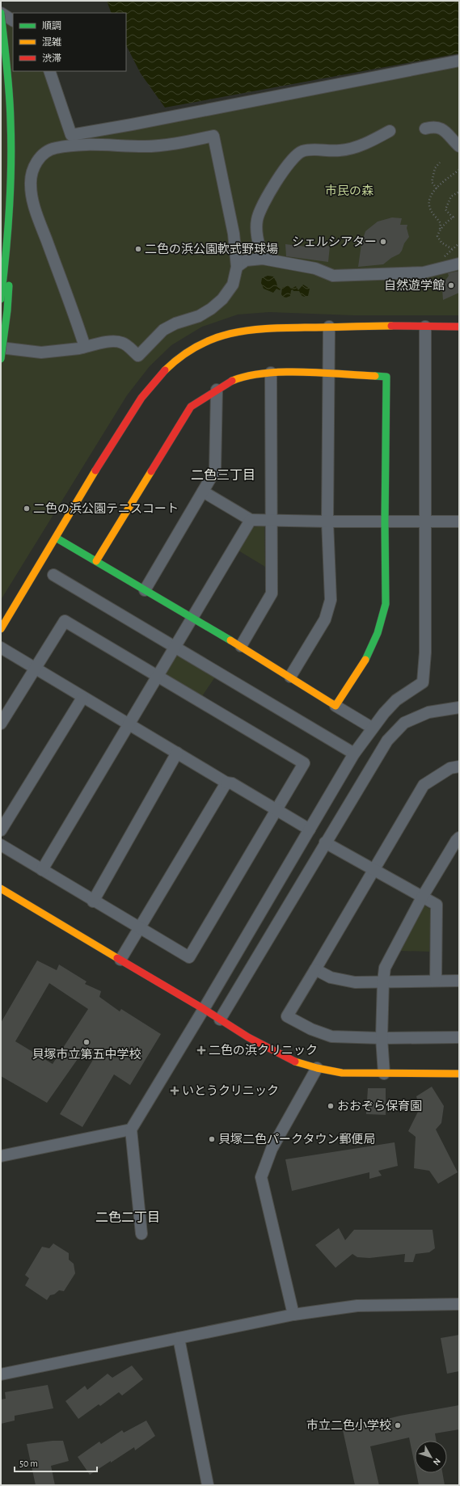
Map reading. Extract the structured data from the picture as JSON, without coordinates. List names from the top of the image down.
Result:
{
  "districts": ["二色三丁目", "二色二丁目"],
  "parks": ["市民の森"],
  "places": {
    "other": [
      "シェルシアター",
      "二色の浜公園軟式野球場",
      "自然遊学館",
      "二色の浜公園テニスコート",
      "貝塚市立第五中学校",
      "おおぞら保育園",
      "貝塚二色パークタウン郵便局",
      "市立二色小学校"
    ],
    "health": ["二色の浜クリニック", "いとうクリニック"]
  },
  "legend": ["順調", "混雑", "渋滞"],
  "scale_bar": "50 m",
  "north": "bottom right"
}
